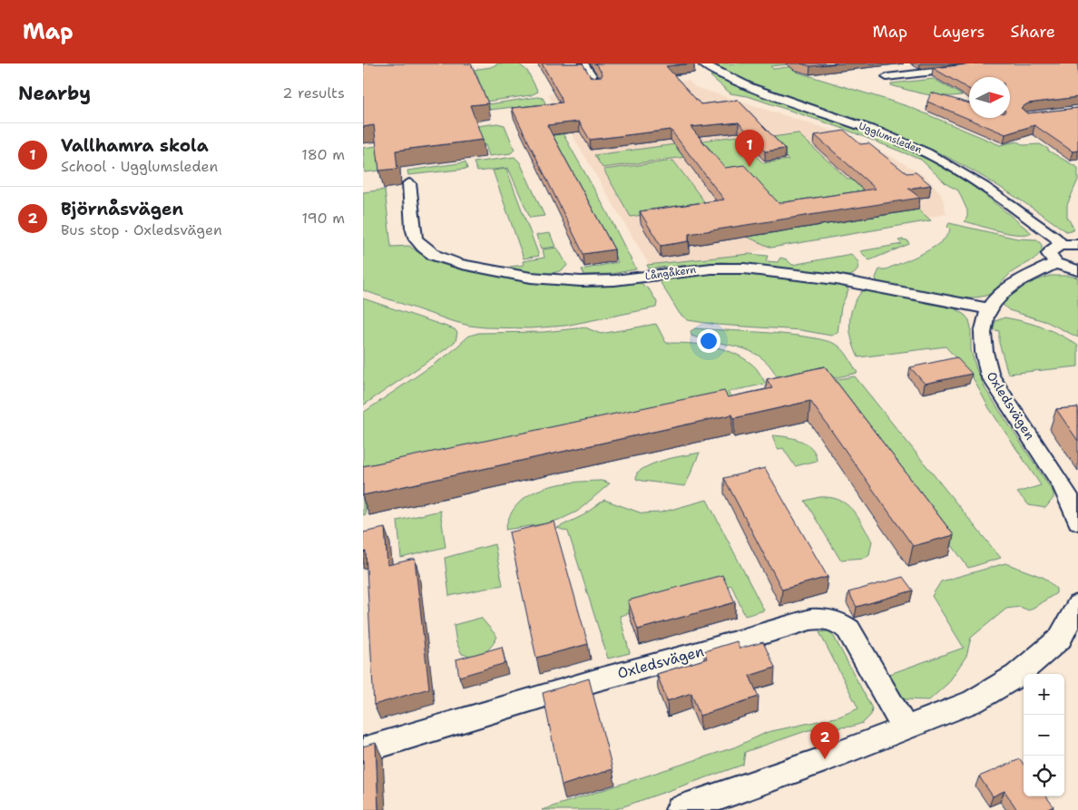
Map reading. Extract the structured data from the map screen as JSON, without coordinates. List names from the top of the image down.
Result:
{
  "streets": {
    "street": ["Ugglumsleden", "Långåkern", "Oxledsvägen"]
  },
  "crossings": [
    ["Långåkern", "Oxledsvägen"]
  ],
  "north": "right",
  "page": {
    "header": "Map",
    "nav": ["Map", "Layers", "Share"],
    "heading": ["Nearby", "2 results"],
    "list": [
      {
        "mark": "1",
        "name": "Vallhamra skola",
        "note": "School · Ugglumsleden",
        "value": "180 m"
      },
      {
        "mark": "2",
        "name": "Björnåsvägen",
        "note": "Bus stop · Oxledsvägen",
        "value": "190 m"
      }
    ],
    "pins": ["1", "2"],
    "map_buttons": ["+", "−"]
  }
}
